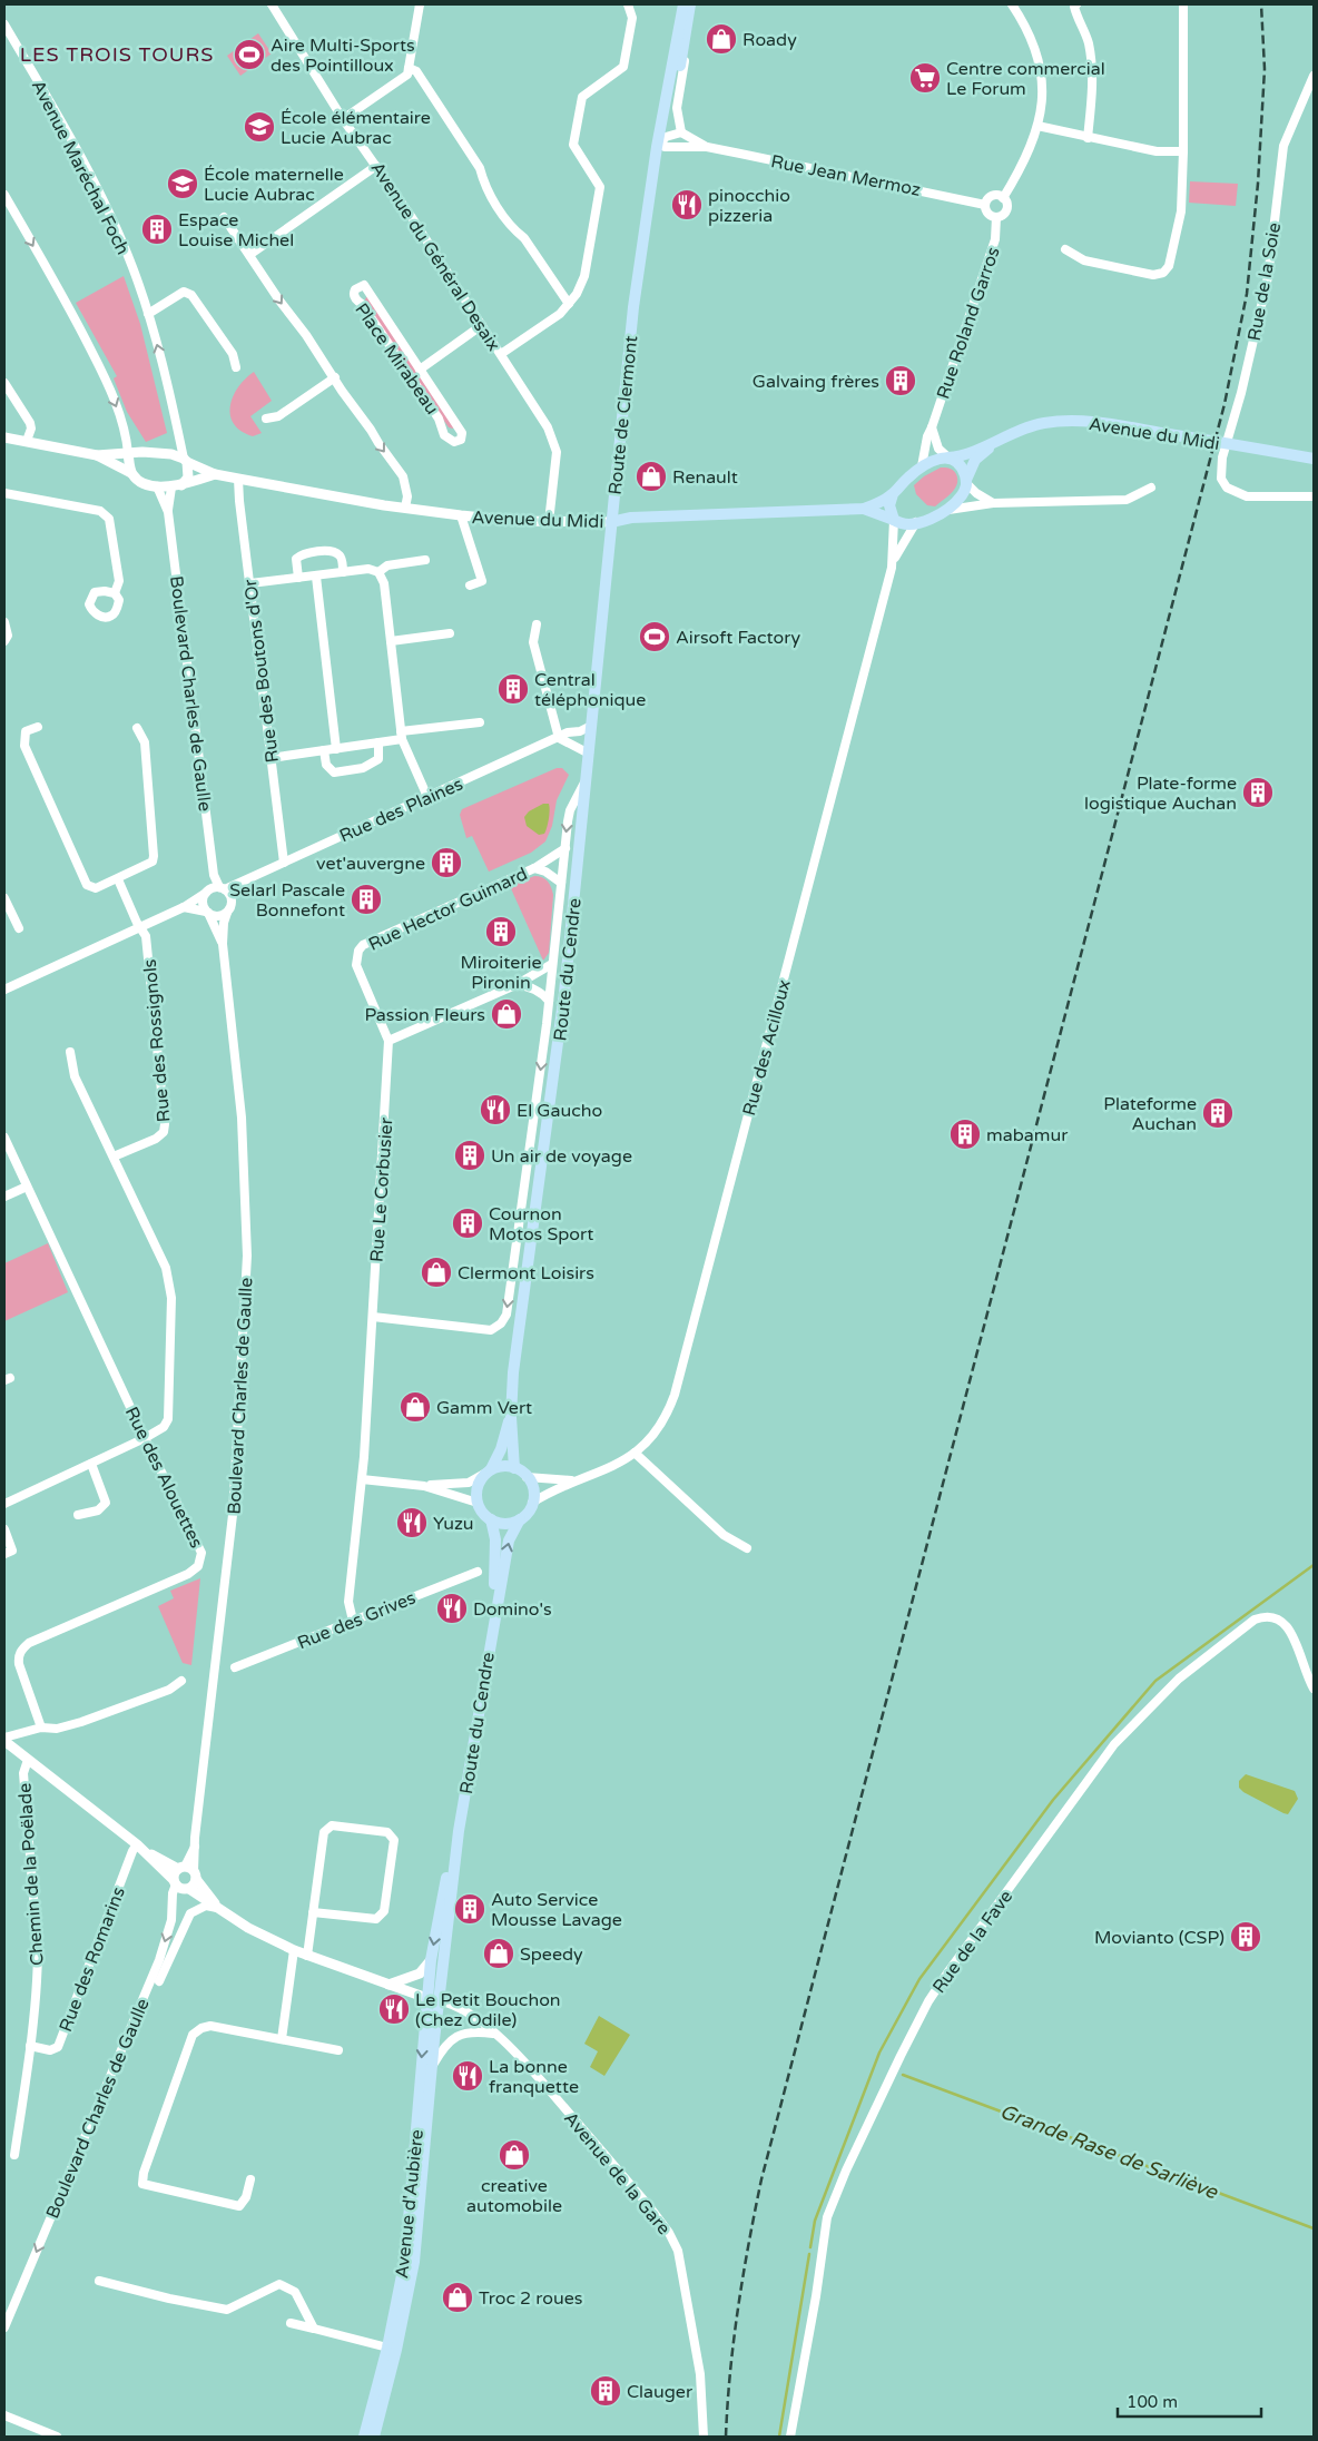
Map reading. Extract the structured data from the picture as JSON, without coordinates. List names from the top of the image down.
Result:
{
  "streets": {
    "main road": [
      "Route de Clermont",
      "Avenue du Midi",
      "Route du Cendre",
      "Avenue d'Aubière"
    ],
    "street": [
      "Avenue Maréchal Foch",
      "Rue Jean Mermoz",
      "Avenue du Général Desaix",
      "Rue de la Soie",
      "Rue Roland Garros",
      "Place Mirabeau",
      "Rue des Boutons d'Or",
      "Boulevard Charles de Gaulle",
      "Rue des Plaines",
      "Rue Hector Guimard",
      "Rue des Rossignols",
      "Rue des Acilloux",
      "Rue Le Corbusier",
      "Rue des Alouettes",
      "Rue des Grives",
      "Chemin de la Poëlade",
      "Rue de la Fave",
      "Rue des Romarins",
      "Avenue de la Gare"
    ]
  },
  "crossings": [
    ["Avenue Maréchal Foch", "Avenue du Midi"],
    ["Rue Jean Mermoz", "Rue Roland Garros"],
    ["Rue Jean Mermoz", "Route de Clermont"],
    ["Avenue du Général Desaix", "Place Mirabeau"],
    ["Avenue du Général Desaix", "Avenue du Midi"],
    ["Rue Roland Garros", "Avenue du Midi"],
    ["Rue Roland Garros", "Rue des Acilloux"],
    ["Route de Clermont", "Avenue du Midi"],
    ["Route de Clermont", "Route du Cendre"],
    ["Avenue du Midi", "Rue des Boutons d'Or"],
    ["Avenue du Midi", "Boulevard Charles de Gaulle"],
    ["Avenue du Midi", "Route du Cendre"],
    ["Avenue du Midi", "Rue des Acilloux"],
    ["Rue des Boutons d'Or", "Rue des Plaines"],
    ["Boulevard Charles de Gaulle", "Rue des Plaines"],
    ["Rue des Plaines", "Route du Cendre"],
    ["Rue des Plaines", "Rue des Rossignols"],
    ["Rue Hector Guimard", "Rue Le Corbusier"],
    ["Route du Cendre", "Rue des Acilloux"],
    ["Route du Cendre", "Avenue de la Gare"],
    ["Route du Cendre", "Avenue d'Aubière"],
    ["Rue Le Corbusier", "Rue des Grives"],
    ["Chemin de la Poëlade", "Rue des Romarins"],
    ["Avenue de la Gare", "Avenue d'Aubière"]
  ],
  "districts": ["LES TROIS TOURS"],
  "water": ["Grande Rase de Sarliève"],
  "places": {
    "shop": [
      "Roady",
      "Renault",
      "Passion Fleurs",
      "Clermont Loisirs",
      "Gamm Vert",
      "Speedy",
      "creative automobile",
      "Troc 2 roues"
    ],
    "sports": ["Aire Multi-Sports des Pointilloux", "Airsoft Factory"],
    "supermarket": ["Centre commercial Le Forum"],
    "school or university": ["École élémentaire Lucie Aubrac", "École maternelle Lucie Aubrac"],
    "restaurant": [
      "pinocchio pizzeria",
      "El Gaucho",
      "Yuzu",
      "Domino's",
      "Le Petit Bouchon (Chez Odile)",
      "La bonne franquette"
    ],
    "building": [
      "Espace Louise Michel",
      "Galvaing frères",
      "Central téléphonique",
      "Plate-forme logistique Auchan",
      "vet'auvergne",
      "Selarl Pascale Bonnefont",
      "Miroiterie Pironin",
      "Plateforme Auchan",
      "mabamur",
      "Un air de voyage",
      "Cournon Motos Sport",
      "Auto Service Mousse Lavage",
      "Movianto (CSP)",
      "Clauger"
    ]
  },
  "scale_bar": "100 m"
}
